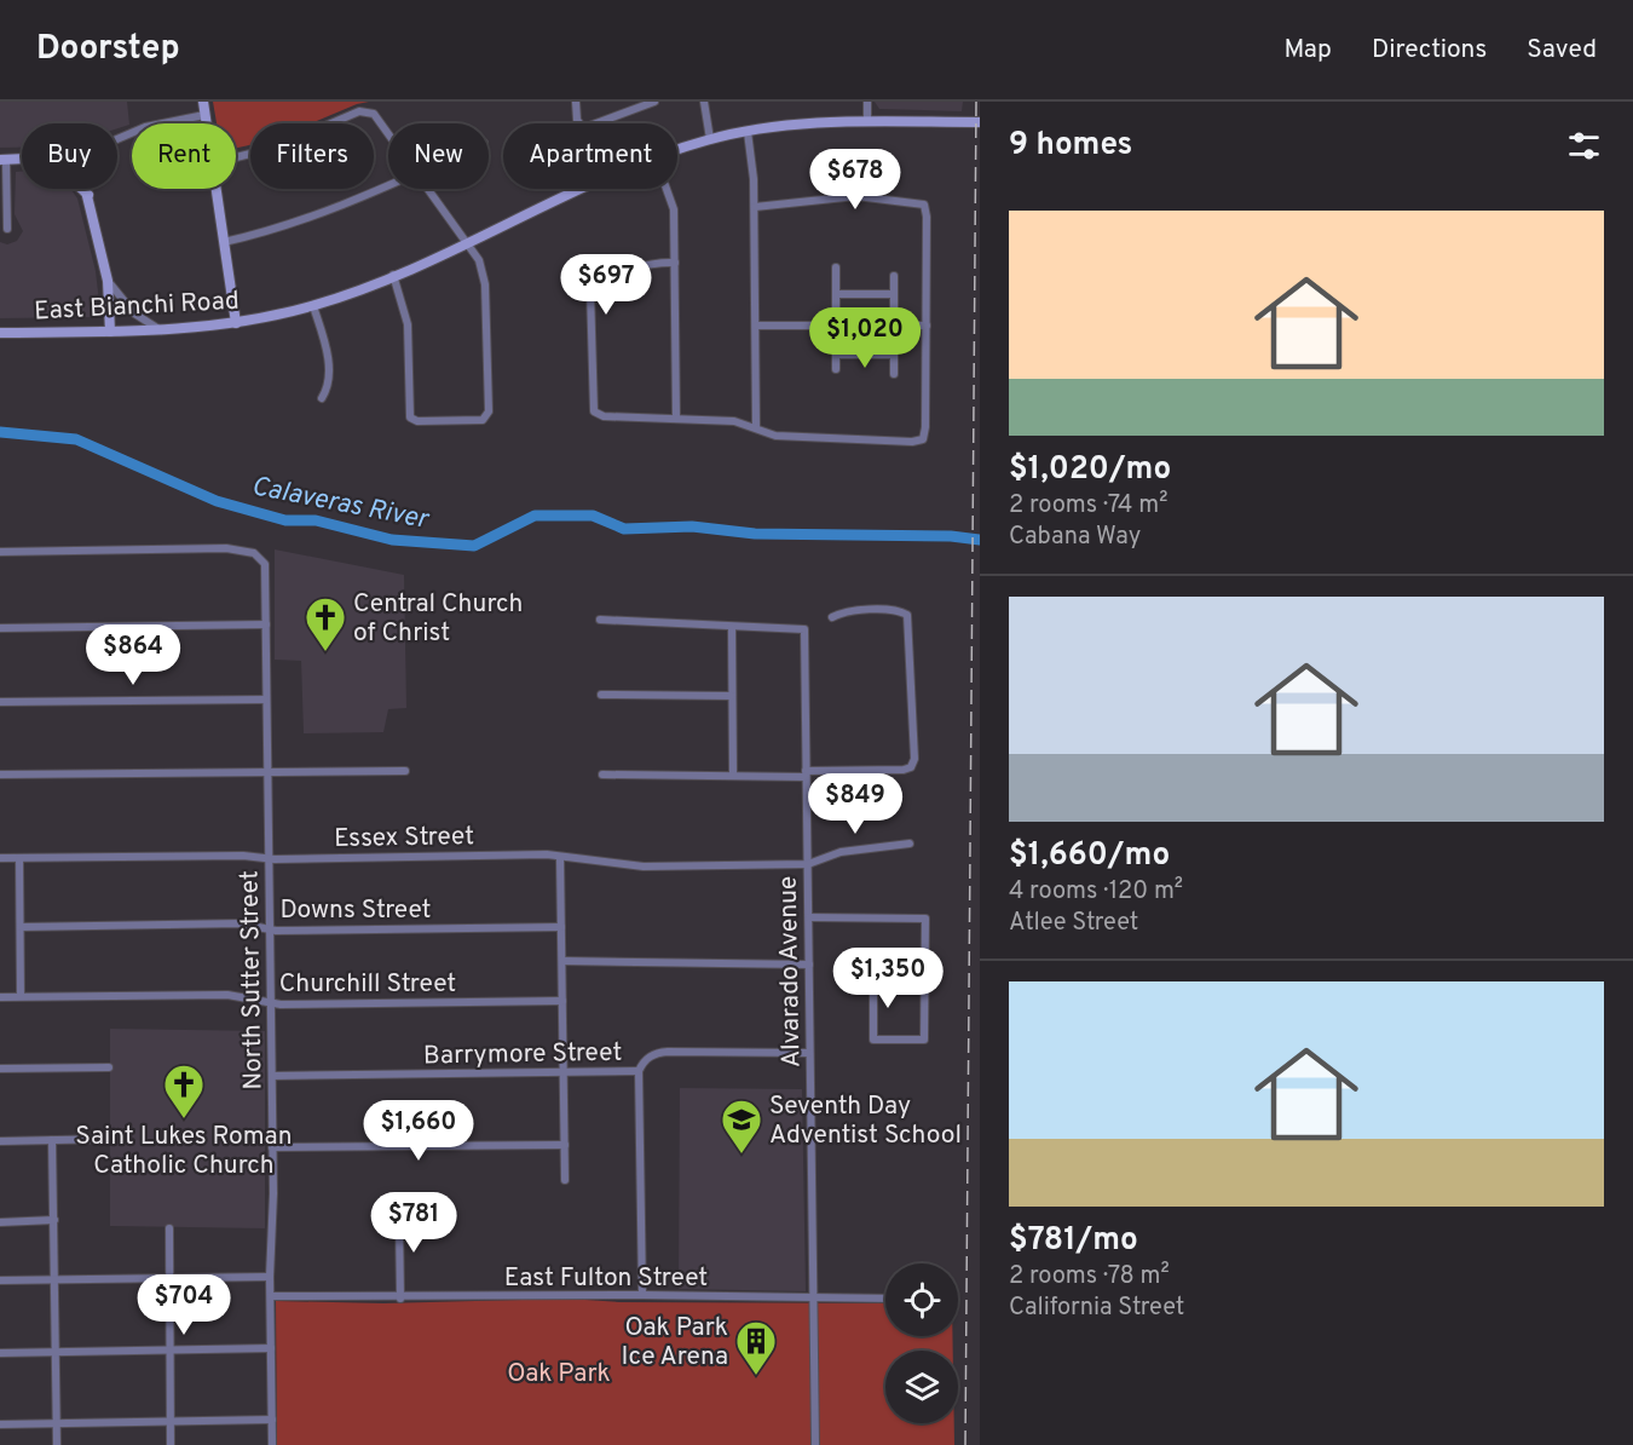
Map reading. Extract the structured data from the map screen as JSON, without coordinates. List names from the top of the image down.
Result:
{
  "streets": {
    "street": [
      "East Bianchi Road",
      "Essex Street",
      "Downs Street",
      "Alvarado Avenue",
      "North Sutter Street",
      "Churchill Street",
      "Barrymore Street",
      "East Fulton Street"
    ]
  },
  "crossings": [
    ["Essex Street", "Alvarado Avenue"],
    ["Essex Street", "North Sutter Street"],
    ["Downs Street", "North Sutter Street"],
    ["Alvarado Avenue", "Barrymore Street"],
    ["Alvarado Avenue", "East Fulton Street"],
    ["North Sutter Street", "Churchill Street"],
    ["North Sutter Street", "Barrymore Street"],
    ["North Sutter Street", "East Fulton Street"]
  ],
  "water": ["Calaveras River"],
  "parks": ["Oak Park"],
  "places": {
    "church": ["Central Church of Christ", "Saint Lukes Roman Catholic Church"],
    "school or university": ["Seventh Day Adventist School"],
    "building": ["Oak Park Ice Arena"]
  },
  "page": {
    "header": "Doorstep",
    "nav": ["Map", "Directions", "Saved"],
    "heading": "9 homes",
    "chip": [
      "Buy",
      "Rent",
      "Filters",
      "New",
      "Apartment"
    ],
    "price": [
      "$678",
      "$697",
      "$1,020",
      "$864",
      "$849",
      "$1,350",
      "$1,660",
      "$781",
      "$704"
    ],
    "list": [
      {
        "name": "$1,020/mo",
        "note": "2 rooms · 74 m² · Cabana Way"
      },
      {
        "name": "$1,660/mo",
        "note": "4 rooms · 120 m² · Atlee Street"
      },
      {
        "name": "$781/mo",
        "note": "2 rooms · 78 m² · California Street"
      }
    ]
  }
}
